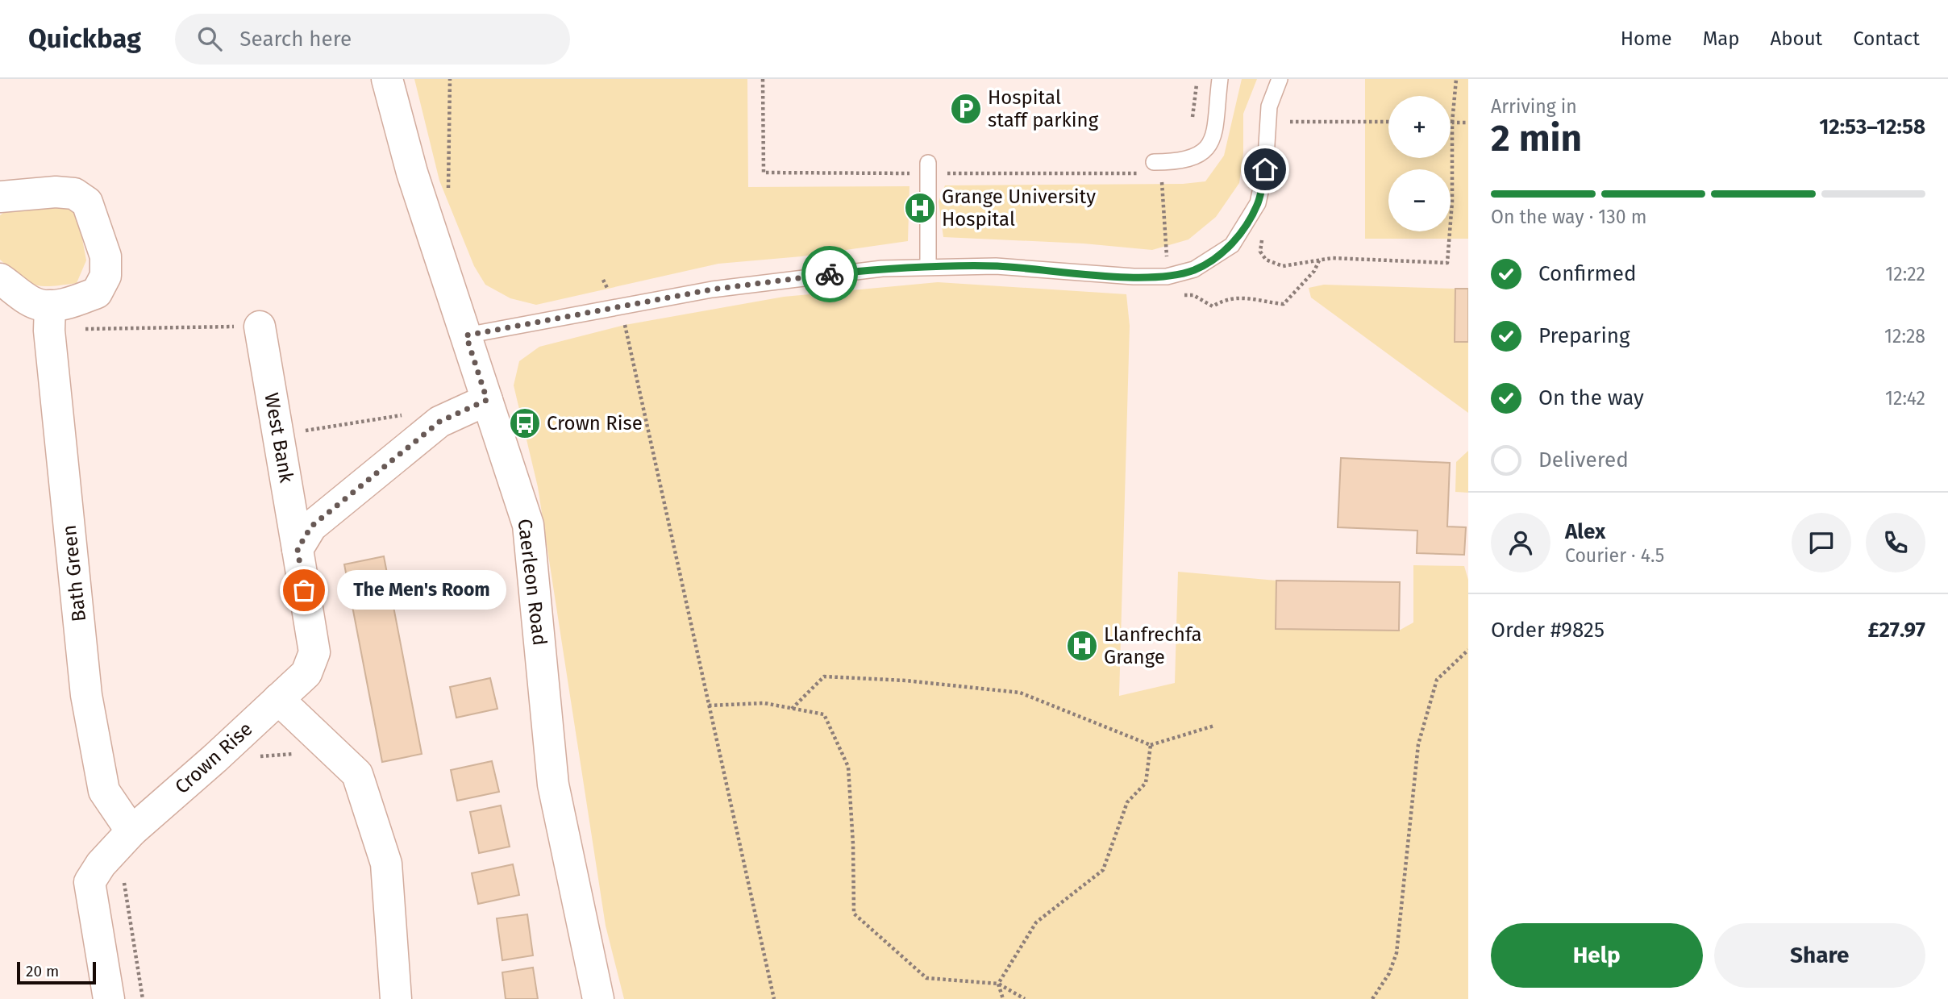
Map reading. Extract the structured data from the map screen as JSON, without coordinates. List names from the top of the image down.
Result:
{
  "streets": {
    "street": [
      "West Bank",
      "Bath Green",
      "Caerleon Road",
      "Crown Rise"
    ]
  },
  "crossings": [
    ["West Bank", "Crown Rise"],
    ["Bath Green", "Crown Rise"]
  ],
  "places": {
    "parking": ["Hospital staff parking"],
    "hospital": ["Grange University Hospital", "Llanfrechfa Grange"],
    "bus stop": ["Crown Rise"],
    "other": ["The Men's Room"]
  },
  "scale_bar": "20 m",
  "page": {
    "header": "Quickbag",
    "search": "Search here",
    "nav": [
      "Home",
      "Map",
      "About",
      "Contact"
    ],
    "heading": ["2 min", "Arriving in", "12:53–12:58"],
    "panel": [
      "Alex",
      "Courier · 4.5",
      "Order #9825",
      "£27.97"
    ],
    "map_buttons": ["+", "−"],
    "bar": "On the way · 130 m",
    "list": [
      ["Confirmed", "12:22"],
      ["Preparing", "12:28"],
      ["On the way", "12:42"],
      "Delivered"
    ],
    "bubble": "The Men's Room",
    "buttons": ["Help", "Share"],
    "scale": "20 m"
  }
}
